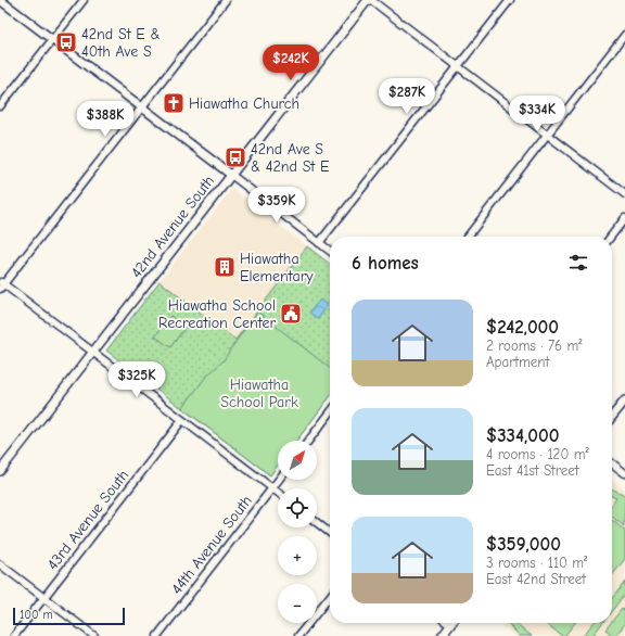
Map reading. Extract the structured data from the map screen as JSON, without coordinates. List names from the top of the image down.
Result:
{
  "streets": {
    "street": ["42nd Avenue South", "43rd Avenue South", "44th Avenue South"]
  },
  "parks": ["Hiawatha School Park"],
  "places": {
    "bus stop": ["42nd St E & 40th Ave S", "42nd Ave S & 42nd St E"],
    "church": ["Hiawatha Church"],
    "building": ["Hiawatha Elementary"],
    "public building": ["Hiawatha School Recreation Center"]
  },
  "scale_bar": "100 m",
  "north": "top right",
  "page": {
    "price": [
      "$242K",
      "$287K",
      "$334K",
      "$388K",
      "$359K",
      "$325K"
    ],
    "heading": "6 homes",
    "list": [
      {
        "name": "$242,000",
        "note": "2 rooms · 76 m² · Apartment"
      },
      {
        "name": "$334,000",
        "note": "4 rooms · 120 m² · East 41st Street"
      },
      {
        "name": "$359,000",
        "note": "3 rooms · 110 m² · East 42nd Street"
      }
    ],
    "map_buttons": ["+", "−"],
    "scale": "100 m"
  }
}
